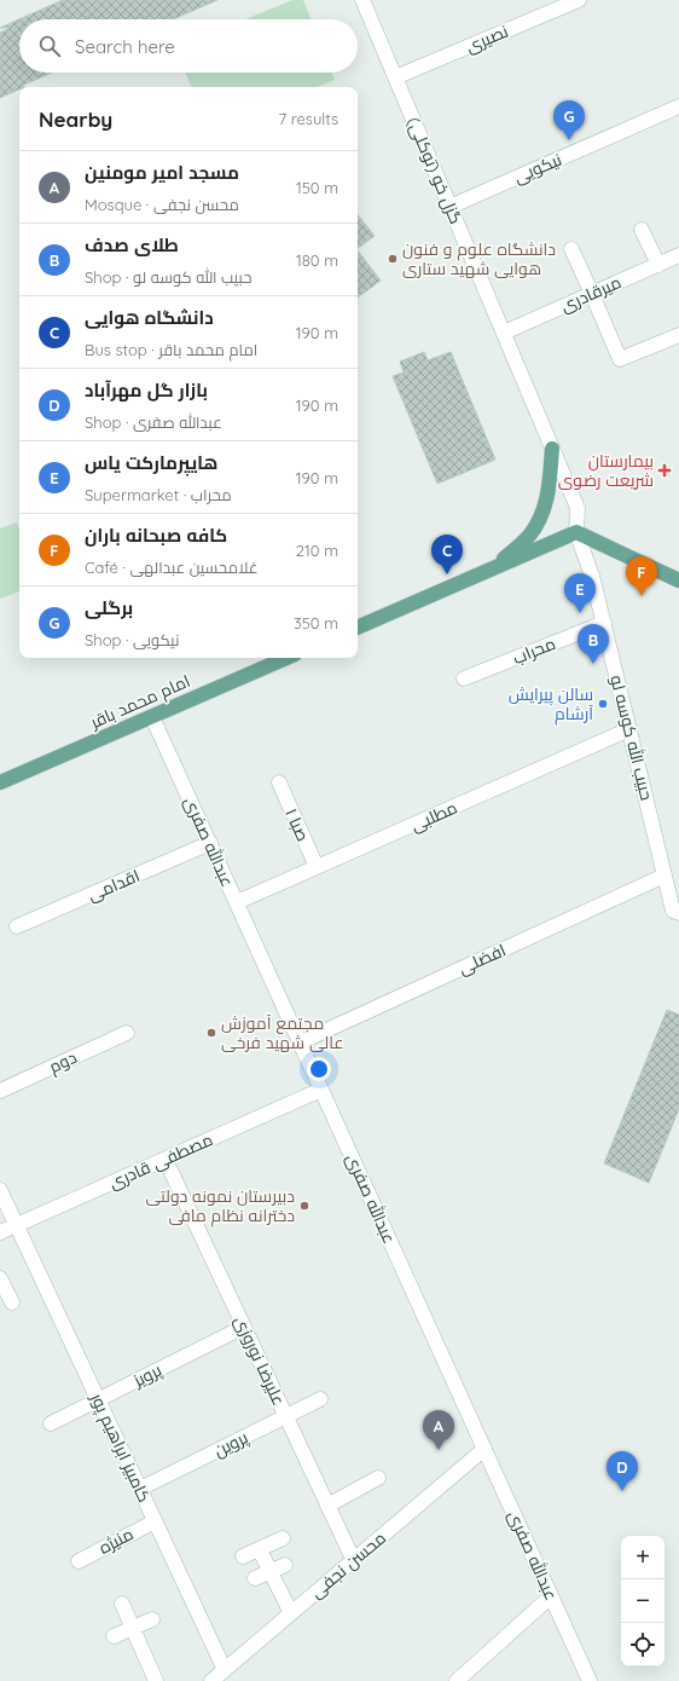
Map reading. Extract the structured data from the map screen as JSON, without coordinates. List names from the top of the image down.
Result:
{
  "streets": {
    "main road": ["امام محمد باقر"],
    "street": [
      "نصیری",
      "نیکویی",
      "گزل خو (توکلی)",
      "میرقادری",
      "محراب",
      "حبیب الله کوسه لو",
      "مطلبی",
      "صبا ۱",
      "عبدالله صفری",
      "اقدامی",
      "افضلی",
      "دوم",
      "مصطفی قادری",
      "علیرضا نوروزی",
      "پرویز",
      "پروین",
      "کامبیز ابراهیم پور",
      "منیژه",
      "محسن نجفی"
    ]
  },
  "crossings": [
    ["نصیری", "گزل خو (توکلی)"],
    ["نیکویی", "گزل خو (توکلی)"],
    ["گزل خو (توکلی)", "میرقادری"],
    ["گزل خو (توکلی)", "حبیب الله کوسه لو"],
    ["محراب", "حبیب الله کوسه لو"],
    ["امام محمد باقر", "عبدالله صفری"],
    ["حبیب الله کوسه لو", "مطلبی"],
    ["حبیب الله کوسه لو", "افضلی"],
    ["مطلبی", "صبا ۱"],
    ["مطلبی", "عبدالله صفری"],
    ["عبدالله صفری", "اقدامی"],
    ["عبدالله صفری", "افضلی"],
    ["عبدالله صفری", "مصطفی قادری"],
    ["عبدالله صفری", "محسن نجفی"],
    ["مصطفی قادری", "علیرضا نوروزی"],
    ["مصطفی قادری", "کامبیز ابراهیم پور"],
    ["علیرضا نوروزی", "پرویز"],
    ["علیرضا نوروزی", "پروین"],
    ["علیرضا نوروزی", "محسن نجفی"],
    ["پرویز", "کامبیز ابراهیم پور"],
    ["پروین", "کامبیز ابراهیم پور"],
    ["کامبیز ابراهیم پور", "منیژه"],
    ["کامبیز ابراهیم پور", "محسن نجفی"]
  ],
  "places": {
    "other": [
      "دانشگاه علوم و فنون هوایی شهید ستاری",
      "سالن پیرایش آرشام",
      "مجتمع آموزش عالی شهید فرخی",
      "دبیرستان نمونه دولتی دخترانه نظام مافی"
    ],
    "health": ["بیمارستان شریعت رضوی"]
  },
  "page": {
    "search": "Search here",
    "heading": ["Nearby", "7 results"],
    "pins": [
      "G",
      "C",
      "F",
      "E",
      "B",
      "A",
      "D"
    ],
    "list": [
      {
        "mark": "A",
        "name": "مسجد امیر مومنین",
        "note": "Mosque · محسن نجفی",
        "value": "150 m"
      },
      {
        "mark": "B",
        "name": "طلای صدف",
        "note": "Shop · حبیب الله کوسه لو",
        "value": "180 m"
      },
      {
        "mark": "C",
        "name": "دانشگاه هوایی",
        "note": "Bus stop · امام محمد باقر",
        "value": "190 m"
      },
      {
        "mark": "D",
        "name": "بازار گل مهرآباد",
        "note": "Shop · عبدالله صفری",
        "value": "190 m"
      },
      {
        "mark": "E",
        "name": "هایپرمارکت یاس",
        "note": "Supermarket · محراب",
        "value": "190 m"
      },
      {
        "mark": "F",
        "name": "کافه صبحانه باران",
        "note": "Café · غلامحسین عبدالهی",
        "value": "210 m"
      },
      {
        "mark": "G",
        "name": "برگلی",
        "note": "Shop · نیکویی",
        "value": "350 m"
      }
    ],
    "map_buttons": ["+", "−"]
  }
}
